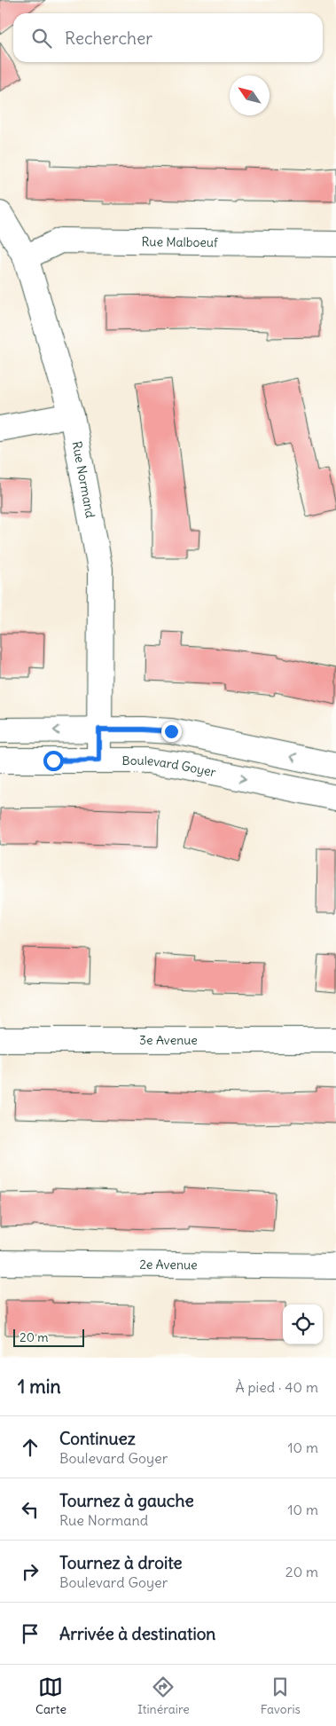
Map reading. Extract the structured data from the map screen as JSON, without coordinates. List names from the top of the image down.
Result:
{
  "streets": {
    "street": [
      "Rue Malboeuf",
      "Rue Normand",
      "Boulevard Goyer",
      "3e Avenue",
      "2e Avenue"
    ]
  },
  "crossings": [
    ["Rue Malboeuf", "Rue Normand"],
    ["Rue Normand", "Boulevard Goyer"]
  ],
  "scale_bar": "20 m",
  "north": "top left",
  "page": {
    "search": "Rechercher",
    "scale": "20 m",
    "heading": ["1 min", "À pied · 40 m"],
    "list": [
      ["Continuez", "Boulevard Goyer", "10 m"],
      ["Tournez à gauche", "Rue Normand", "10 m"],
      ["Tournez à droite", "Boulevard Goyer", "20 m"],
      "Arrivée à destination"
    ],
    "nav": ["Carte", "Itinéraire", "Favoris"]
  }
}
